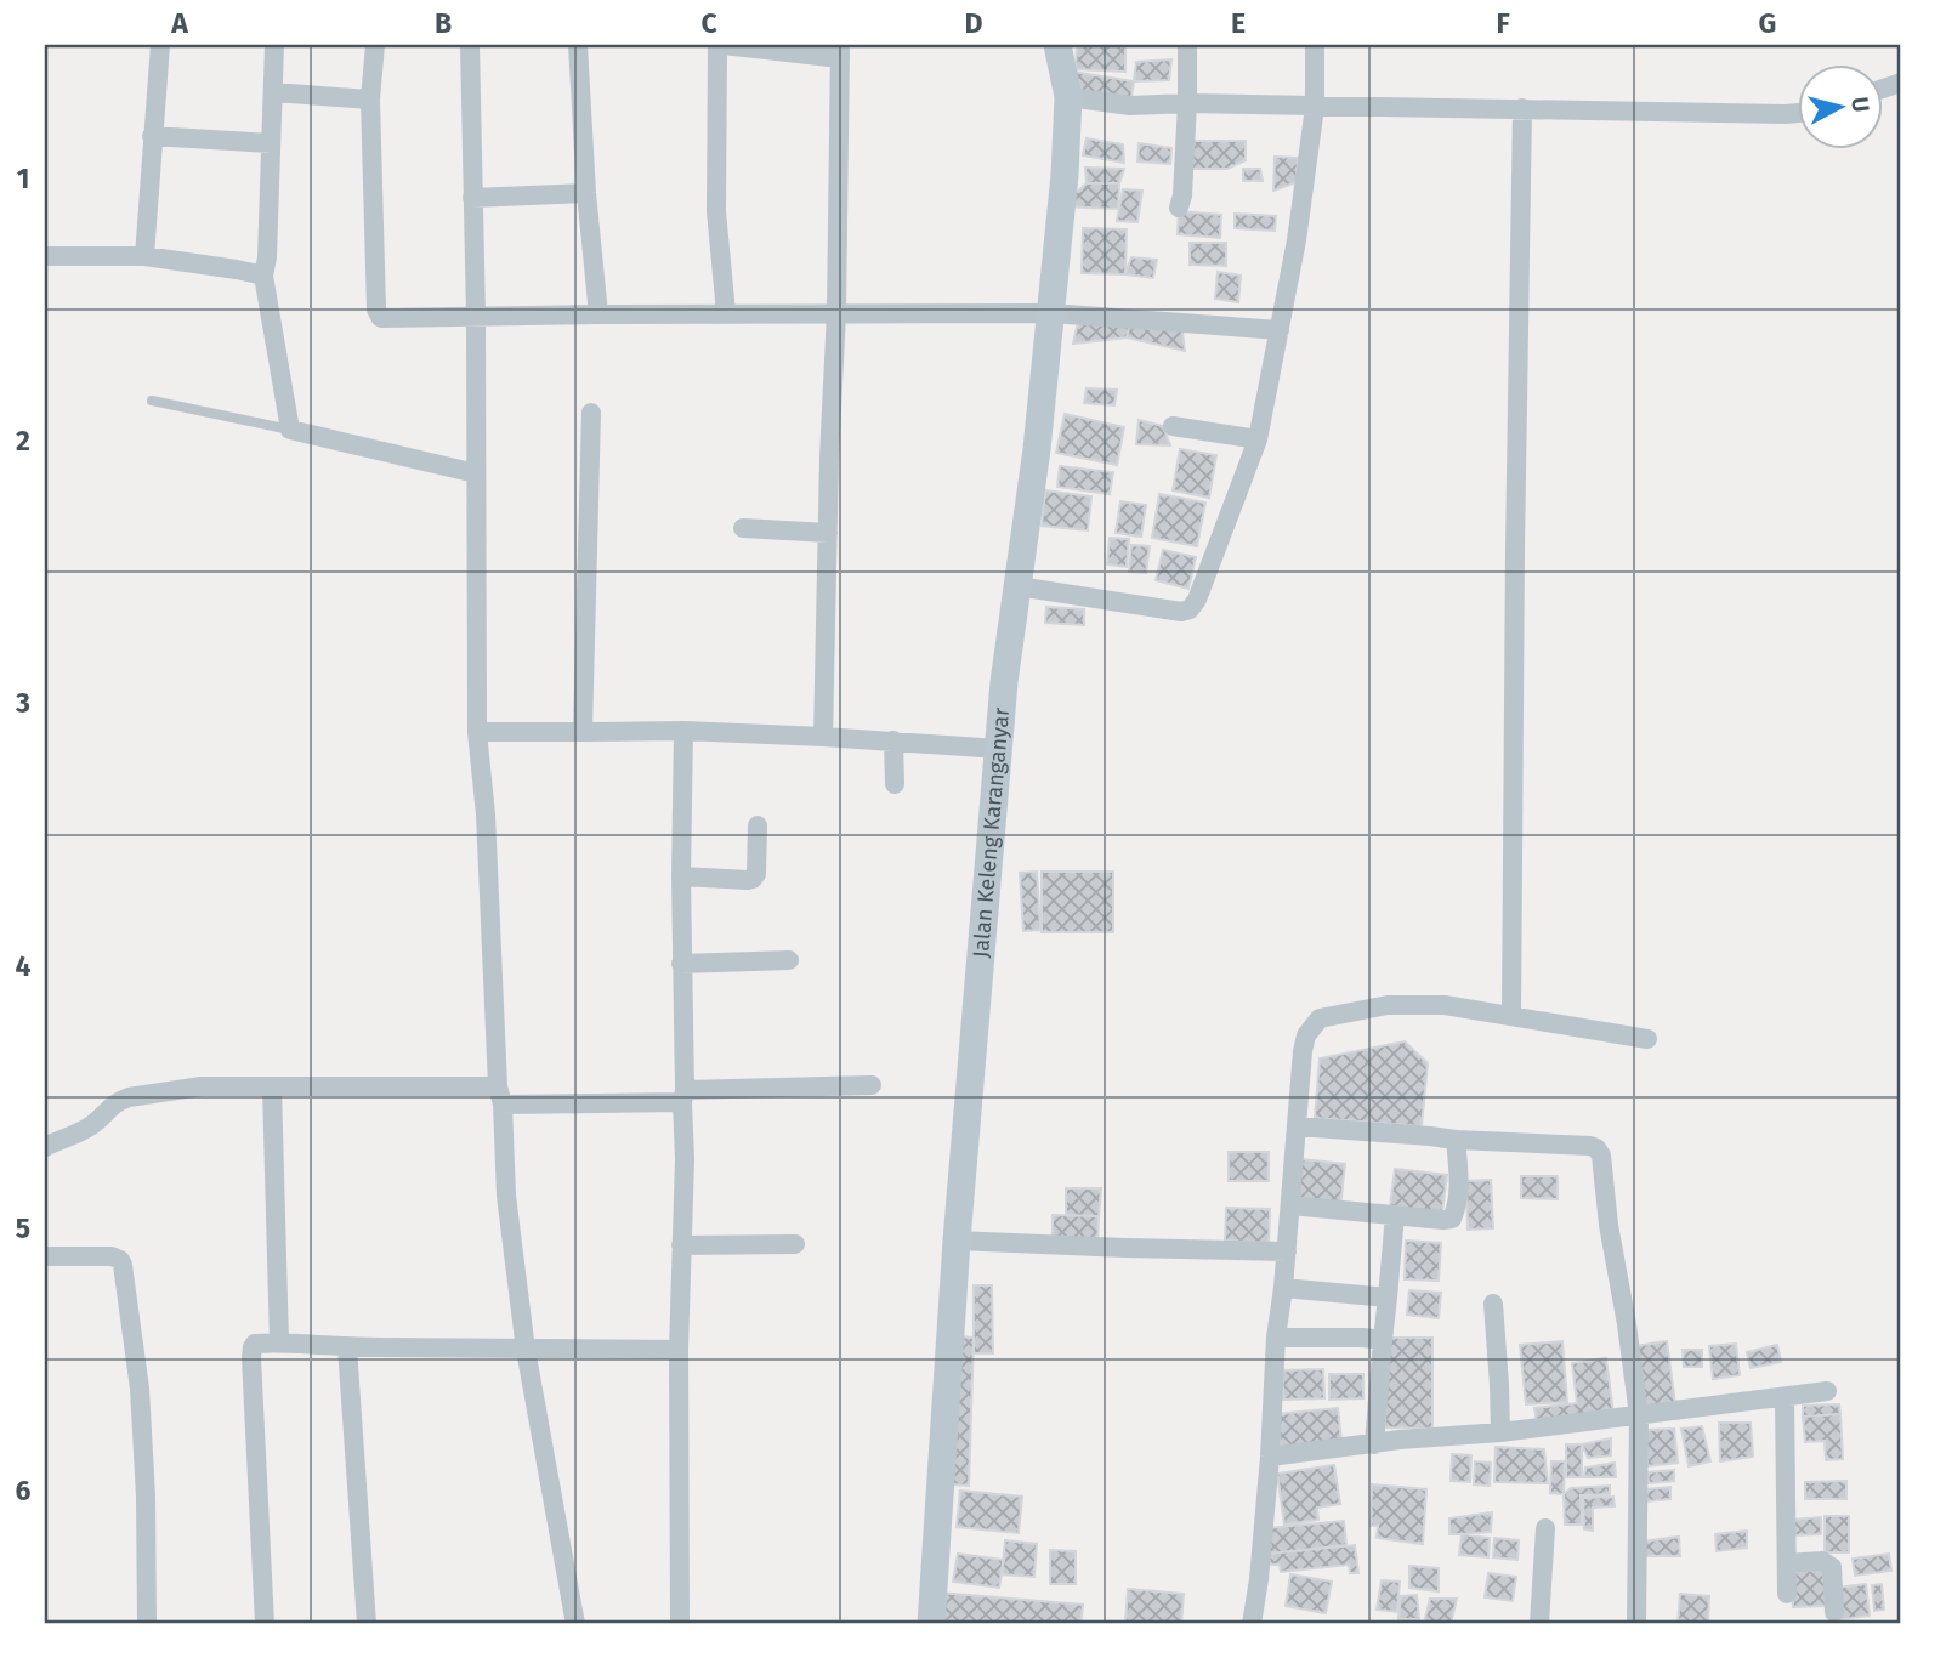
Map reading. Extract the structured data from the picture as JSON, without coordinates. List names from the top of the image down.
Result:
{
  "streets": {
    "main road": ["Jalan Keleng Karanganyar"]
  },
  "north": "right",
  "grid": {
    "columns": [
      "A",
      "B",
      "C",
      "D",
      "E",
      "F",
      "G"
    ],
    "rows": [
      "1",
      "2",
      "3",
      "4",
      "5",
      "6"
    ]
  }
}
